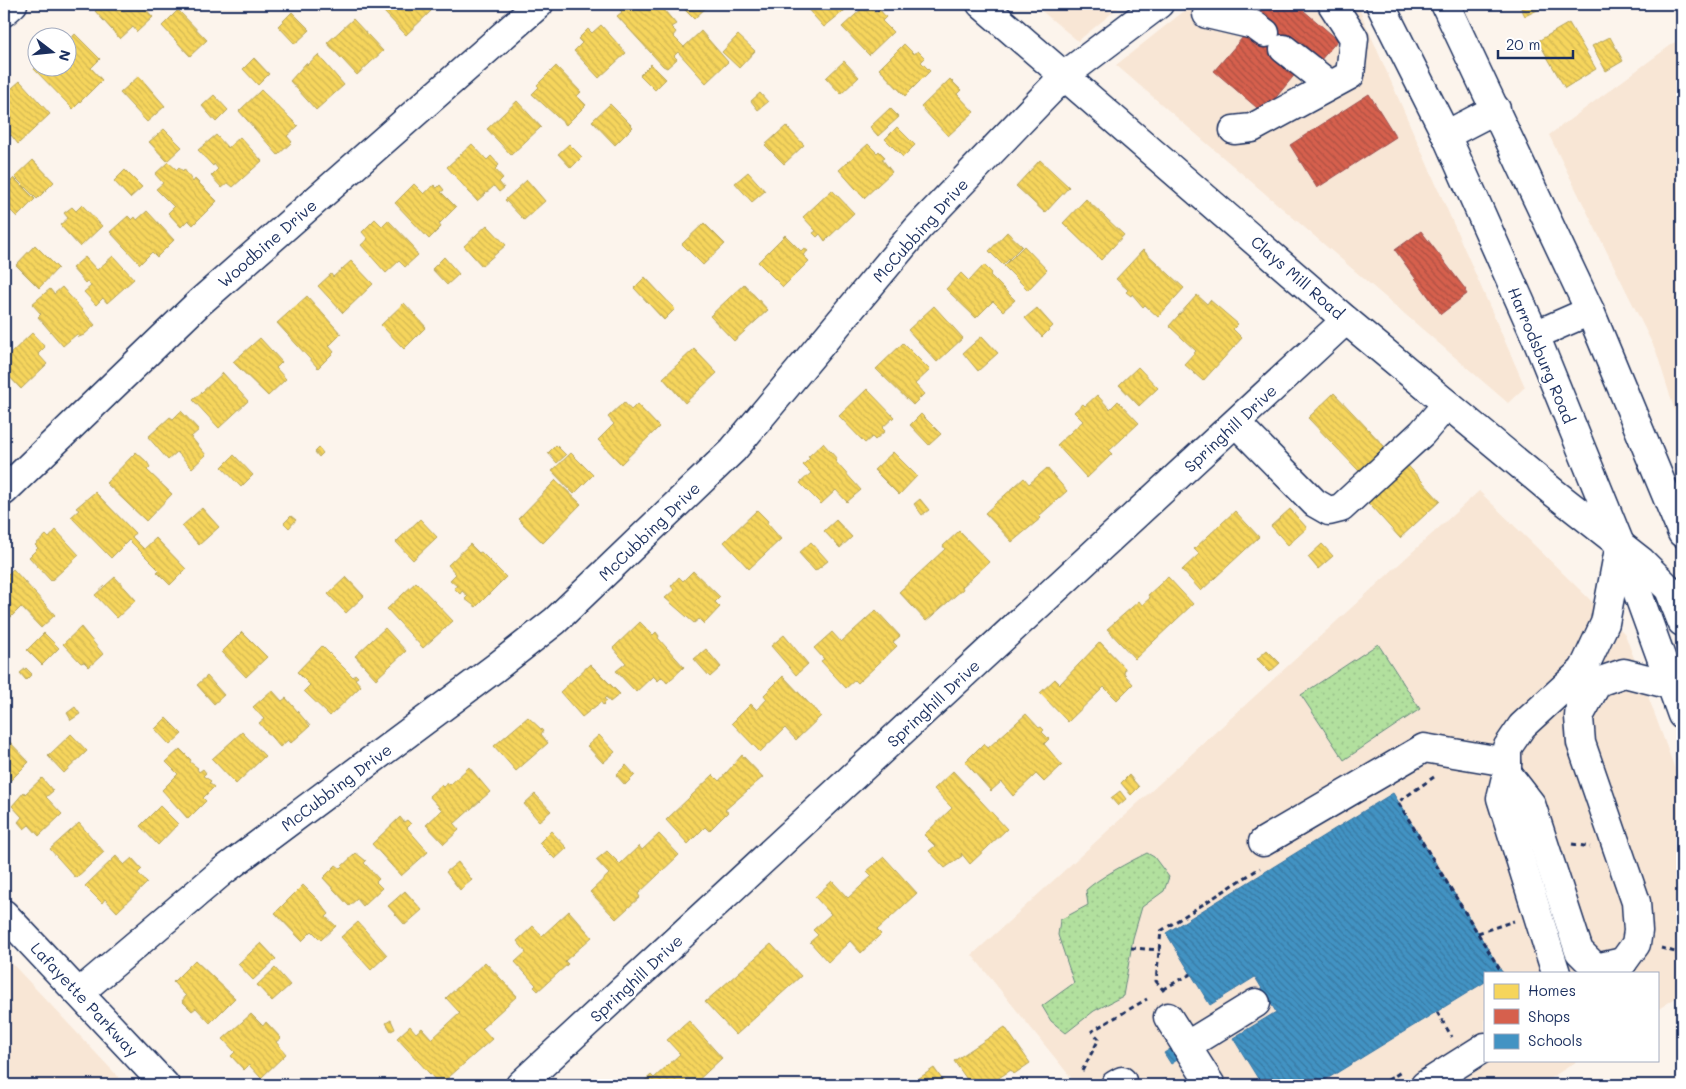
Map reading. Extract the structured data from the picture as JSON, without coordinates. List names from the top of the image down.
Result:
{
  "streets": {
    "street": [
      "McCubbing Drive",
      "Woodbine Drive",
      "Clays Mill Road",
      "Harrodsburg Road",
      "Springhill Drive",
      "Lafayette Parkway"
    ]
  },
  "crossings": [
    ["McCubbing Drive", "Clays Mill Road"],
    ["McCubbing Drive", "Lafayette Parkway"],
    ["Clays Mill Road", "Harrodsburg Road"],
    ["Clays Mill Road", "Springhill Drive"]
  ],
  "legend": ["Homes", "Shops", "Schools"],
  "scale_bar": "20 m",
  "north": "right"
}
